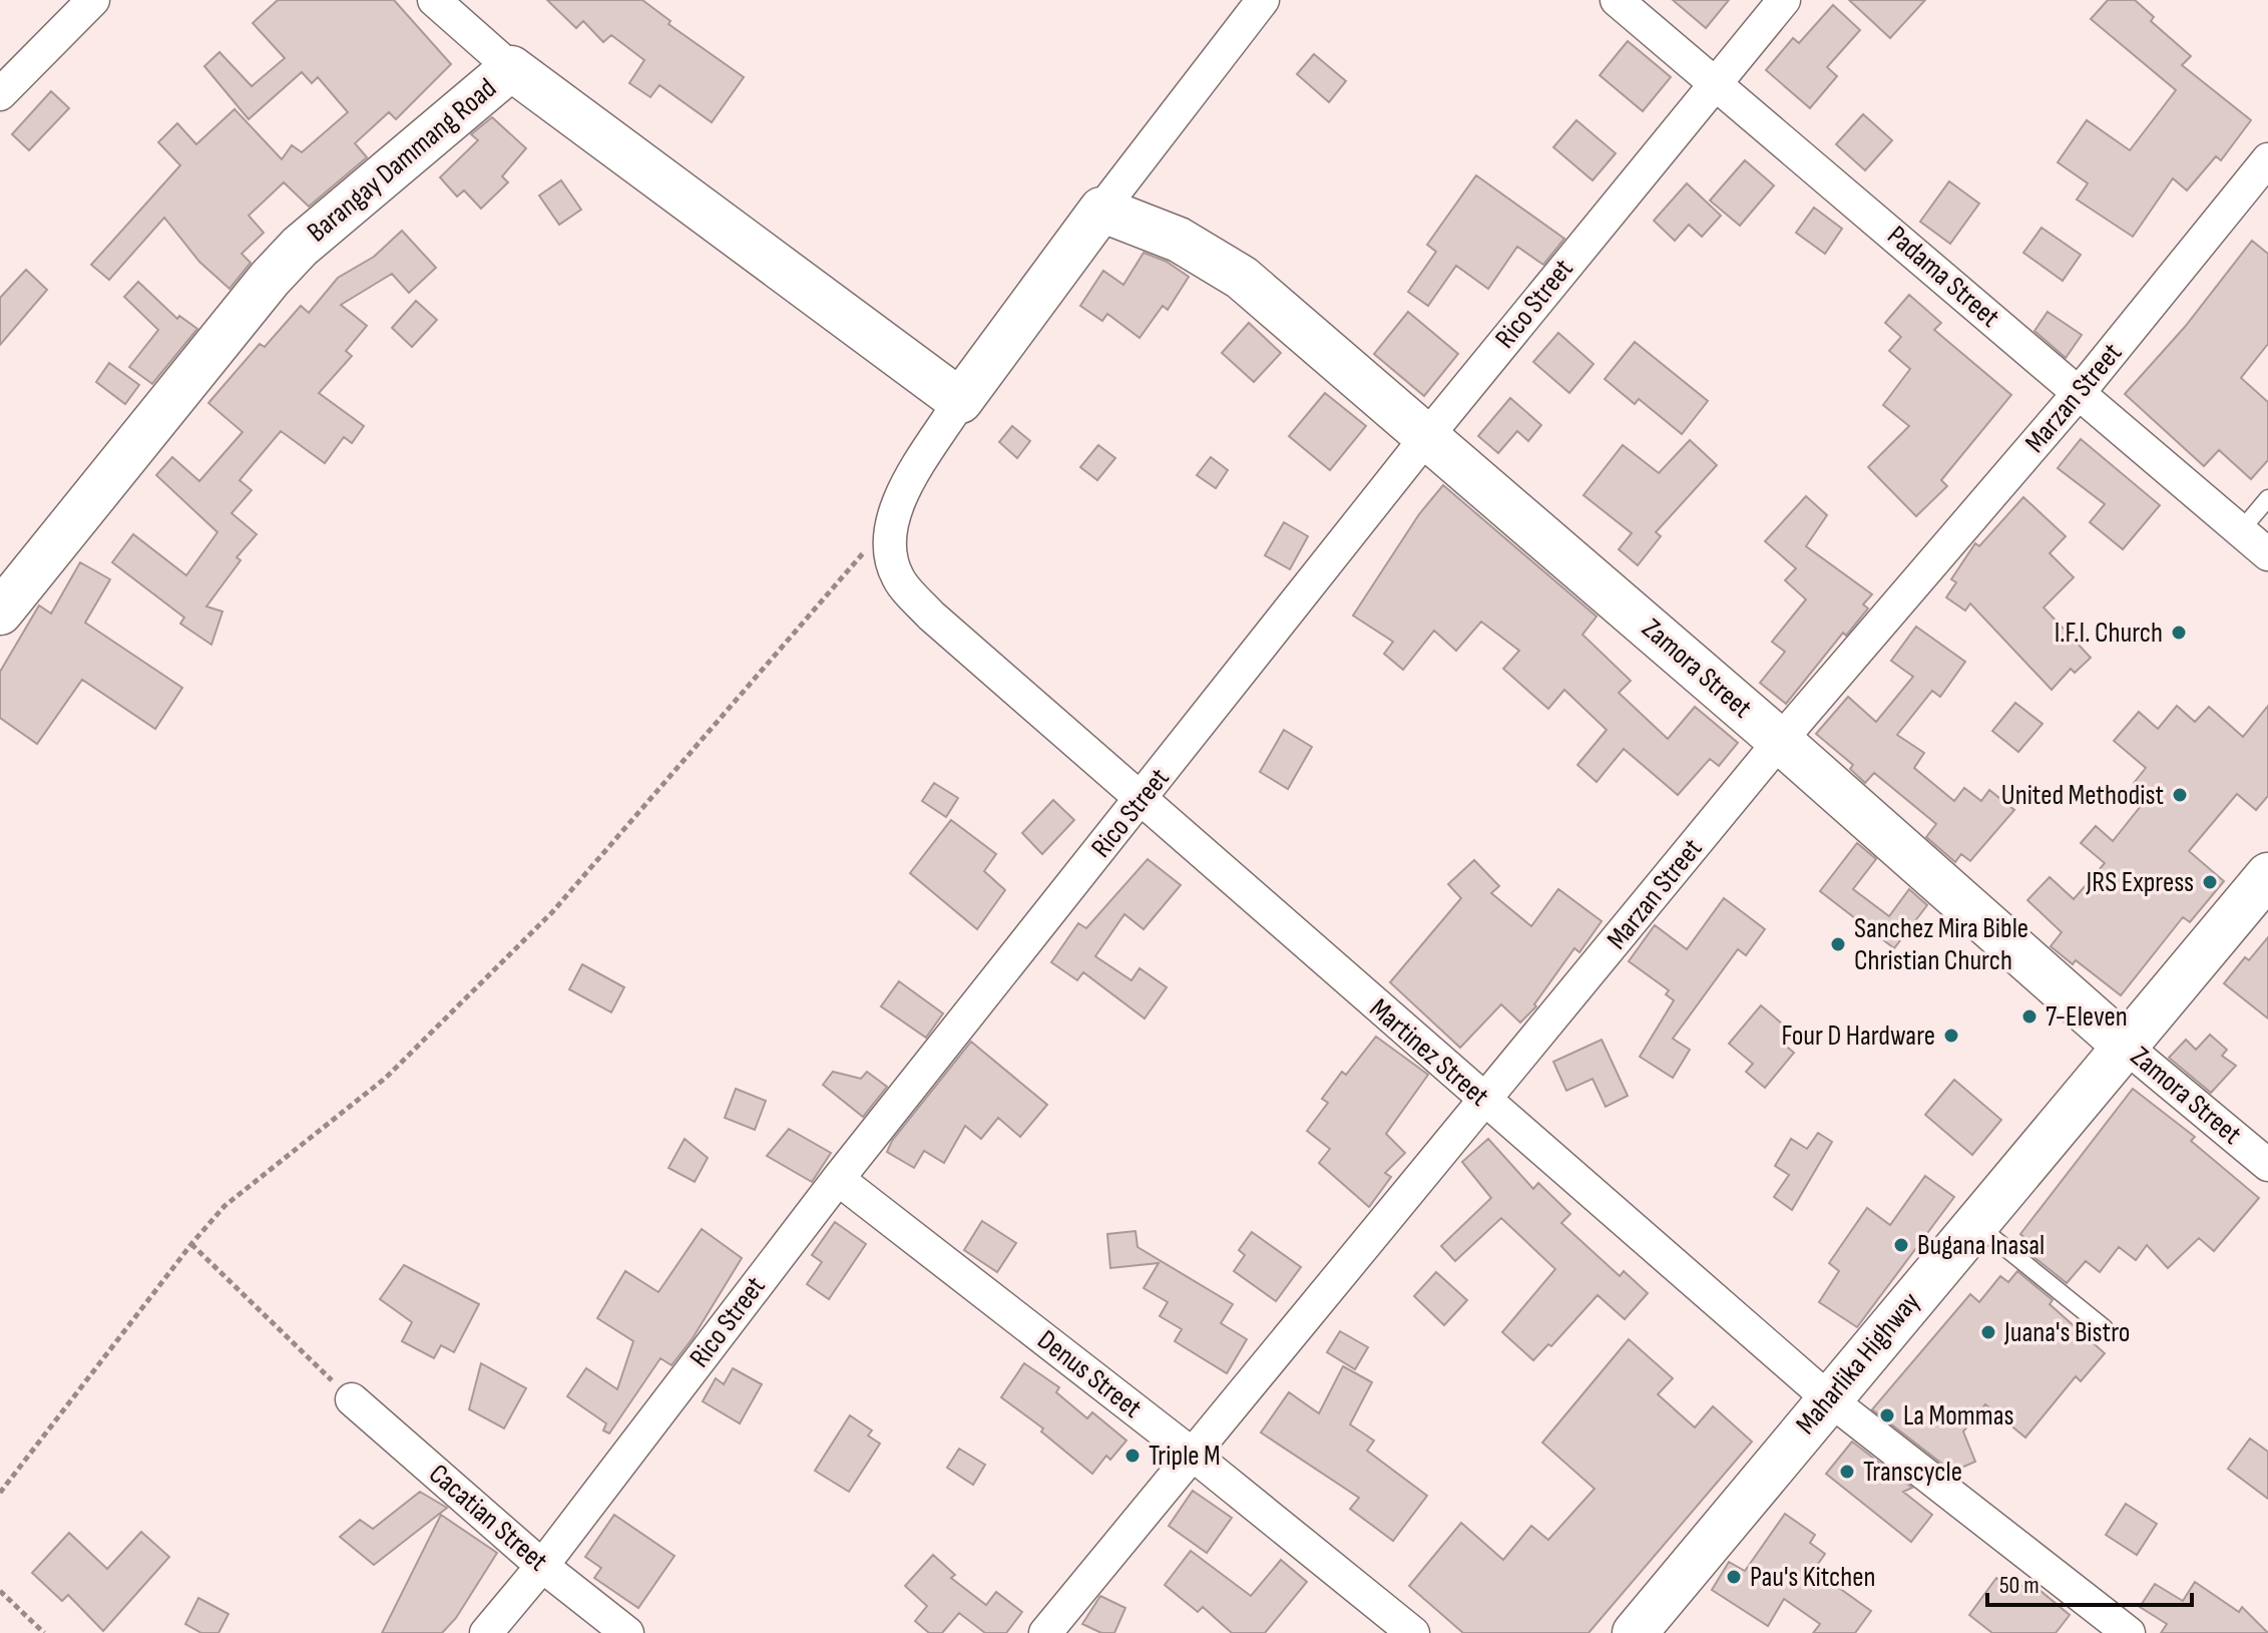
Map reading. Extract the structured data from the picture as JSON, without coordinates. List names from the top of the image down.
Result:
{
  "streets": {
    "main road": ["Barangay Dammang Road", "Zamora Street", "Maharlika Highway"],
    "street": [
      "Padama Street",
      "Rico Street",
      "Marzan Street",
      "Martinez Street",
      "Denus Street",
      "Cacatian Street"
    ]
  },
  "crossings": [
    ["Barangay Dammang Road", "Martinez Street"],
    ["Padama Street", "Rico Street"],
    ["Padama Street", "Marzan Street"],
    ["Rico Street", "Zamora Street"],
    ["Rico Street", "Martinez Street"],
    ["Rico Street", "Denus Street"],
    ["Rico Street", "Cacatian Street"],
    ["Marzan Street", "Zamora Street"],
    ["Marzan Street", "Martinez Street"],
    ["Marzan Street", "Denus Street"],
    ["Zamora Street", "Maharlika Highway"],
    ["Martinez Street", "Maharlika Highway"]
  ],
  "places": [
    "I.F.I. Church",
    "United Methodist",
    "JRS Express",
    "Sanchez Mira Bible Christian Church",
    "7-Eleven",
    "Four D Hardware",
    "Bugana Inasal",
    "Juana's Bistro",
    "La Mommas",
    "Triple M",
    "Transcycle",
    "Pau's Kitchen"
  ],
  "scale_bar": "50 m"
}
